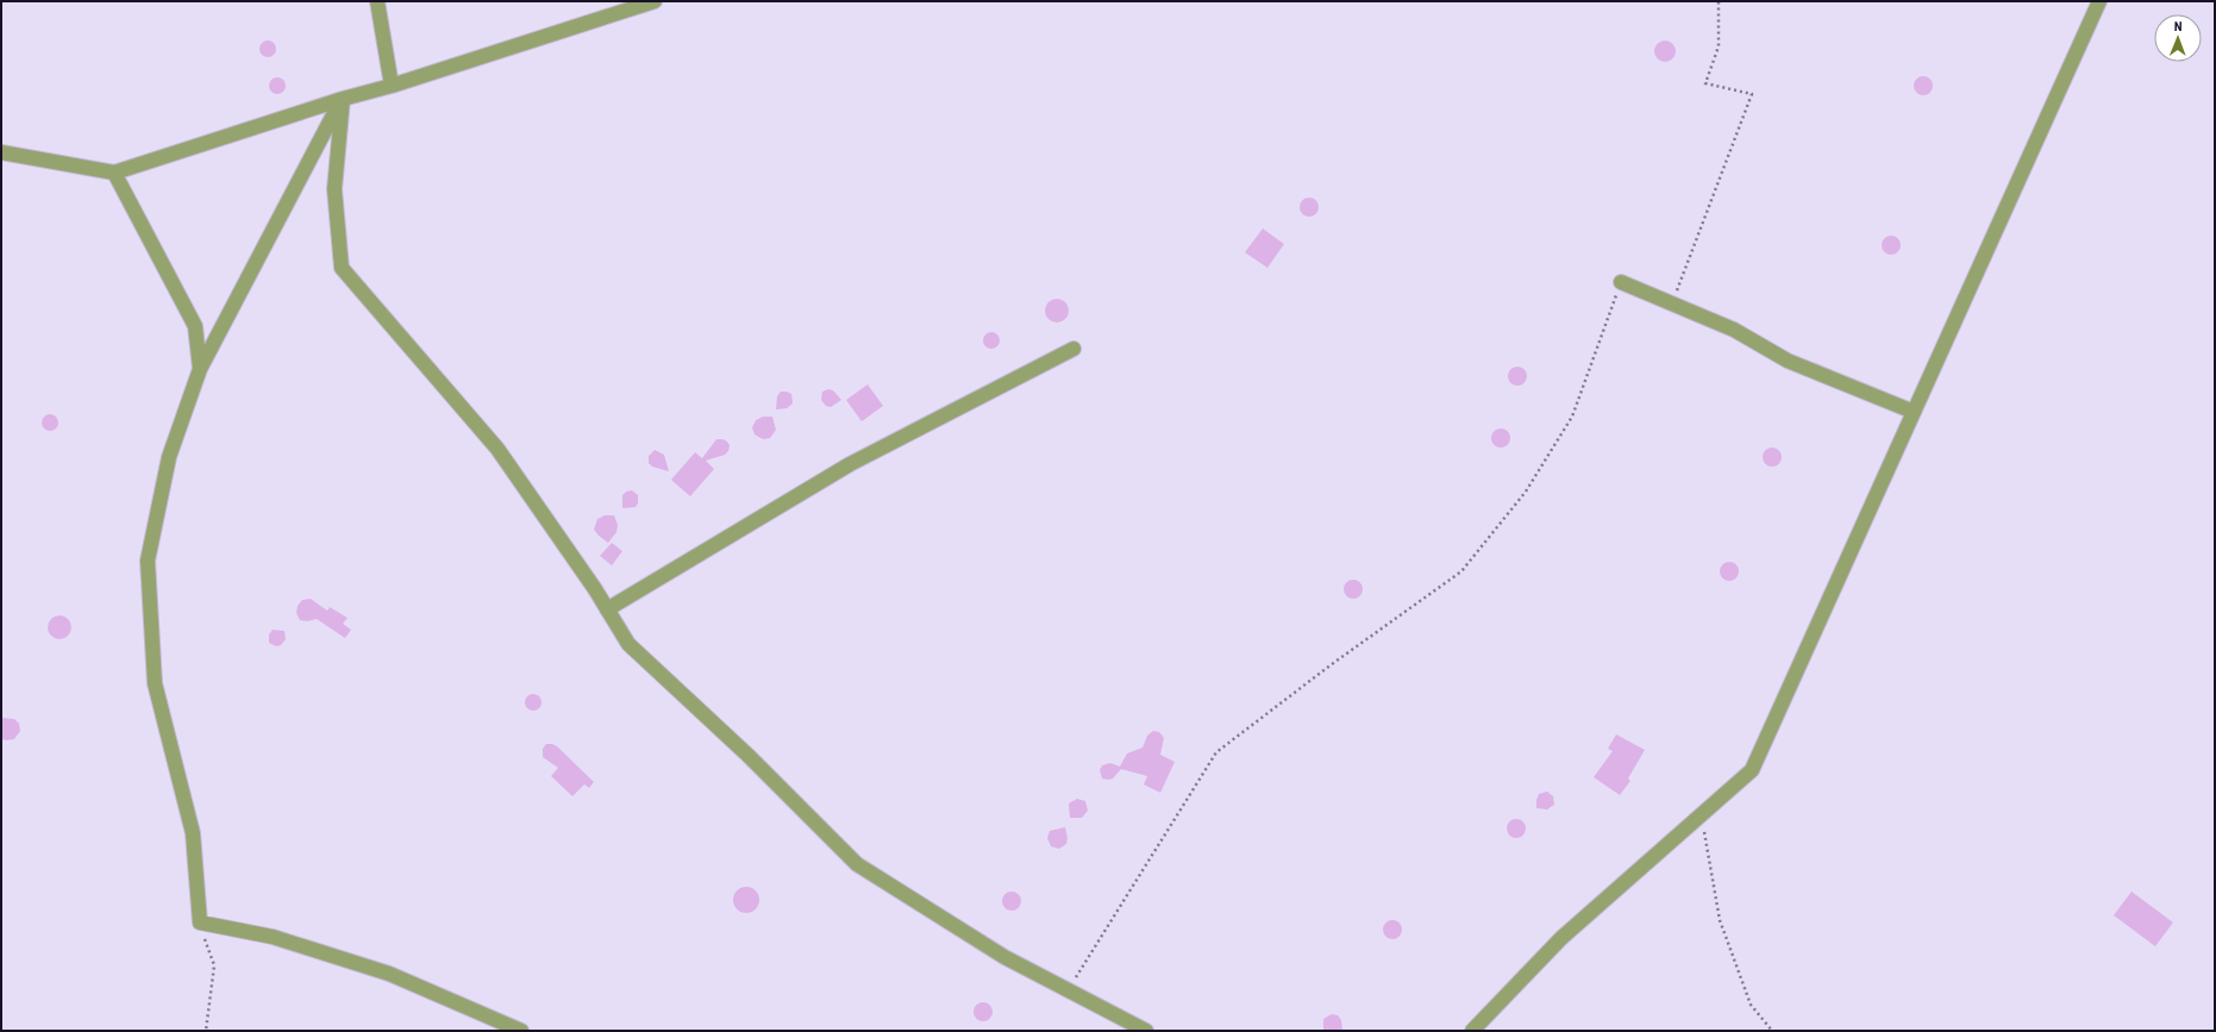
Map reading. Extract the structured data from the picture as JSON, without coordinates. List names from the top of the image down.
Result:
{
  "north": "top"
}
